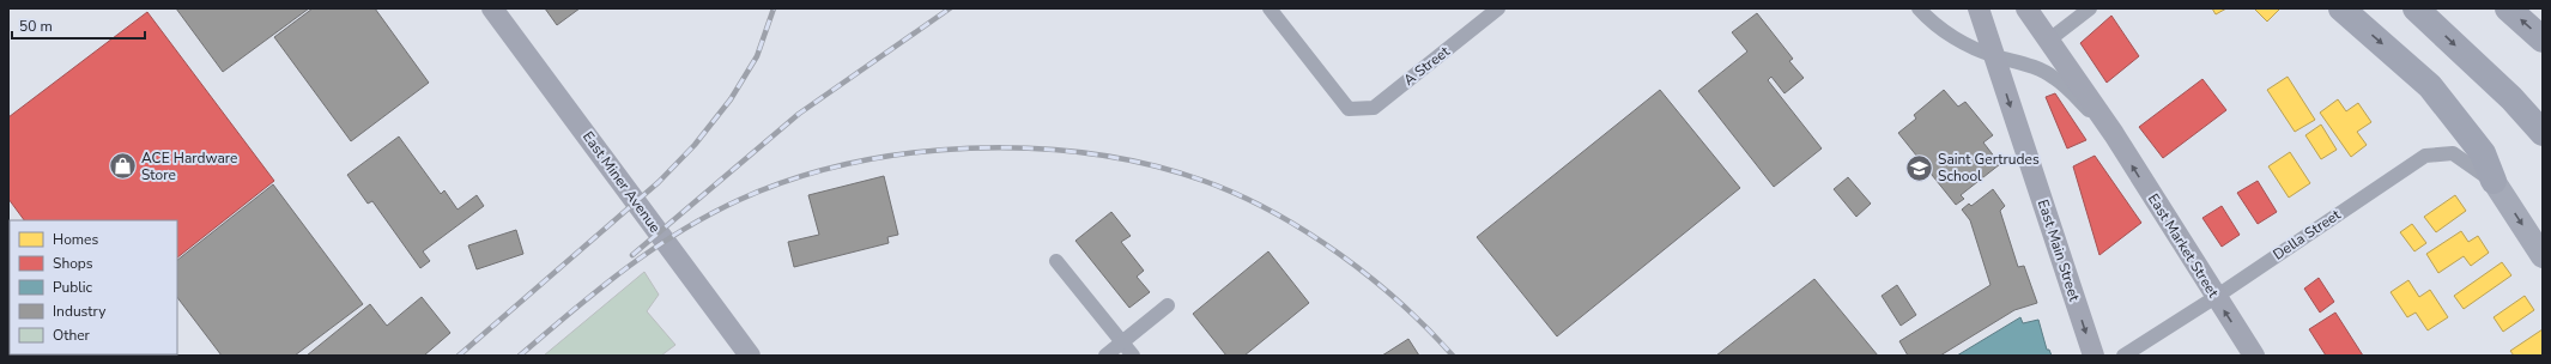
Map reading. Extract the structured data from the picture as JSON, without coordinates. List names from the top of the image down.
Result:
{
  "streets": {
    "main road": ["East Miner Avenue", "East Market Street", "East Main Street"],
    "street": ["A Street", "Della Street"]
  },
  "crossings": [
    ["Della Street", "East Market Street"],
    ["East Market Street", "East Main Street"]
  ],
  "one_way": ["East Market Street", "East Main Street"],
  "places": {
    "shop": ["ACE Hardware Store"],
    "school or university": ["Saint Gertrudes School"]
  },
  "legend": [
    "Homes",
    "Shops",
    "Public",
    "Industry",
    "Other"
  ],
  "scale_bar": "50 m"
}
